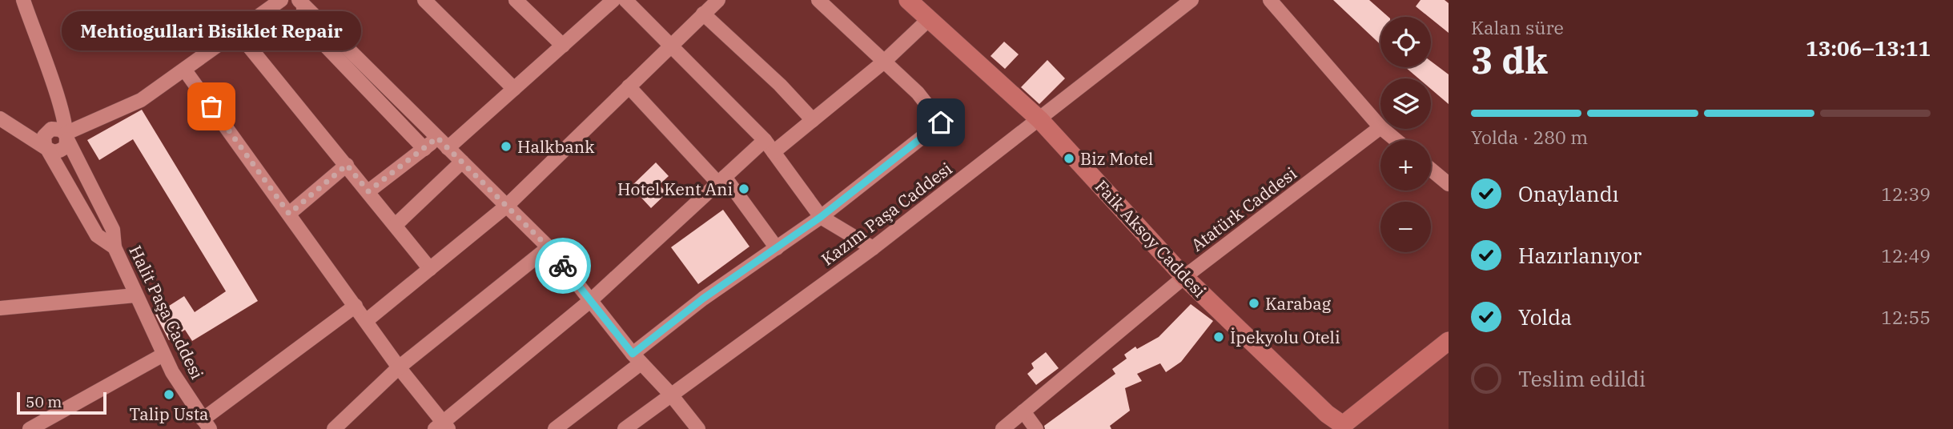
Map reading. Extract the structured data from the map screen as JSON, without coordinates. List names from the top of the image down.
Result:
{
  "streets": {
    "main road": ["Faik Aksoy Caddesi"],
    "street": ["Atatürk Caddesi", "Kazım Paşa Caddesi", "Halit Paşa Caddesi"]
  },
  "crossings": [
    ["Atatürk Caddesi", "Faik Aksoy Caddesi"],
    ["Kazım Paşa Caddesi", "Faik Aksoy Caddesi"]
  ],
  "places": [
    "Mehtiogullari Bisiklet Repair",
    "Halkbank",
    "Biz Motel",
    "Hotel Kent Ani",
    "Karabag",
    "İpekyolu Oteli",
    "Talip Usta"
  ],
  "scale_bar": "50 m",
  "page": {
    "heading": ["3 dk", "Kalan süre", "13:06–13:11"],
    "bubble": "Mehtiogullari Bisiklet Repair",
    "map_buttons": ["+", "−"],
    "bar": "Yolda · 280 m",
    "list": [
      ["Onaylandı", "12:39"],
      ["Hazırlanıyor", "12:49"],
      ["Yolda", "12:55"],
      "Teslim edildi"
    ],
    "scale": "50 m"
  }
}
